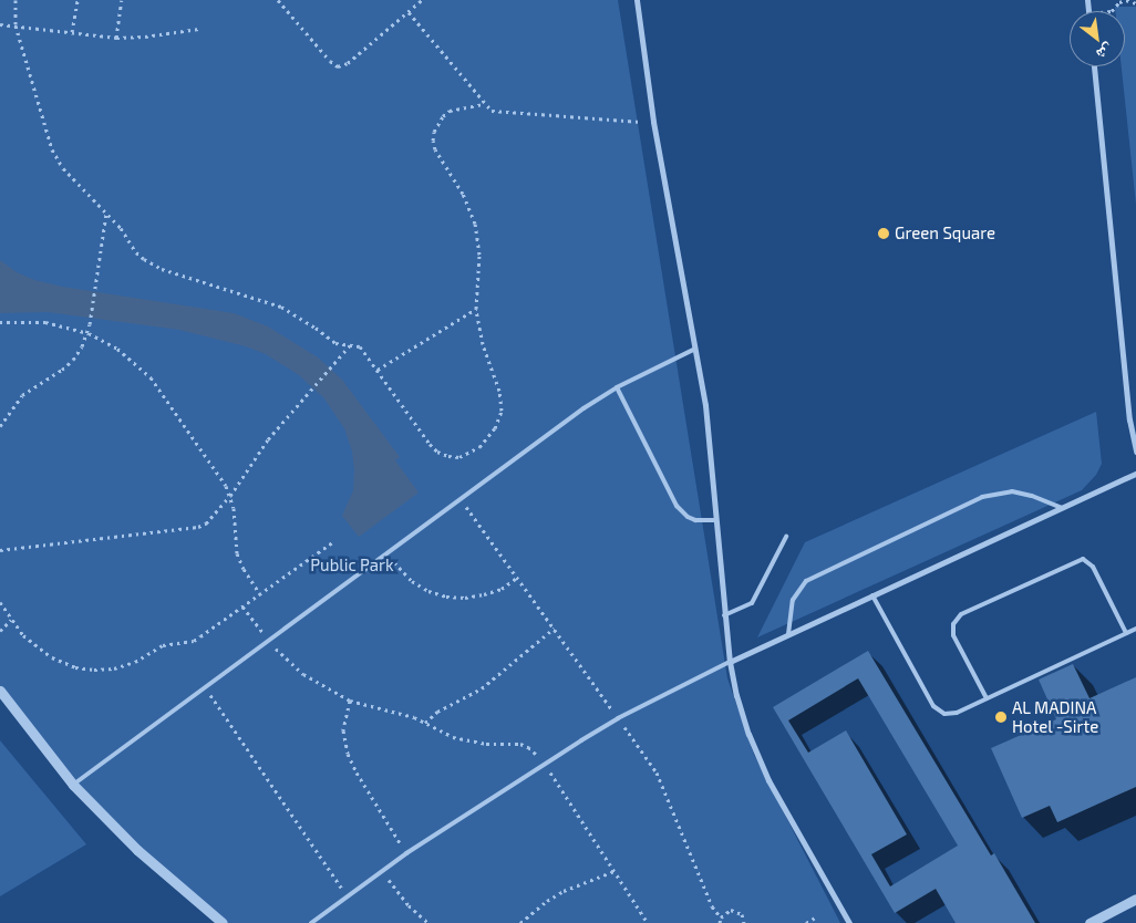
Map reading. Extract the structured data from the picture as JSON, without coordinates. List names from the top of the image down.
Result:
{
  "parks": ["Public Park"],
  "places": ["Green Square", "AL MADINA Hotel -Sirte"],
  "north": "bottom right"
}
